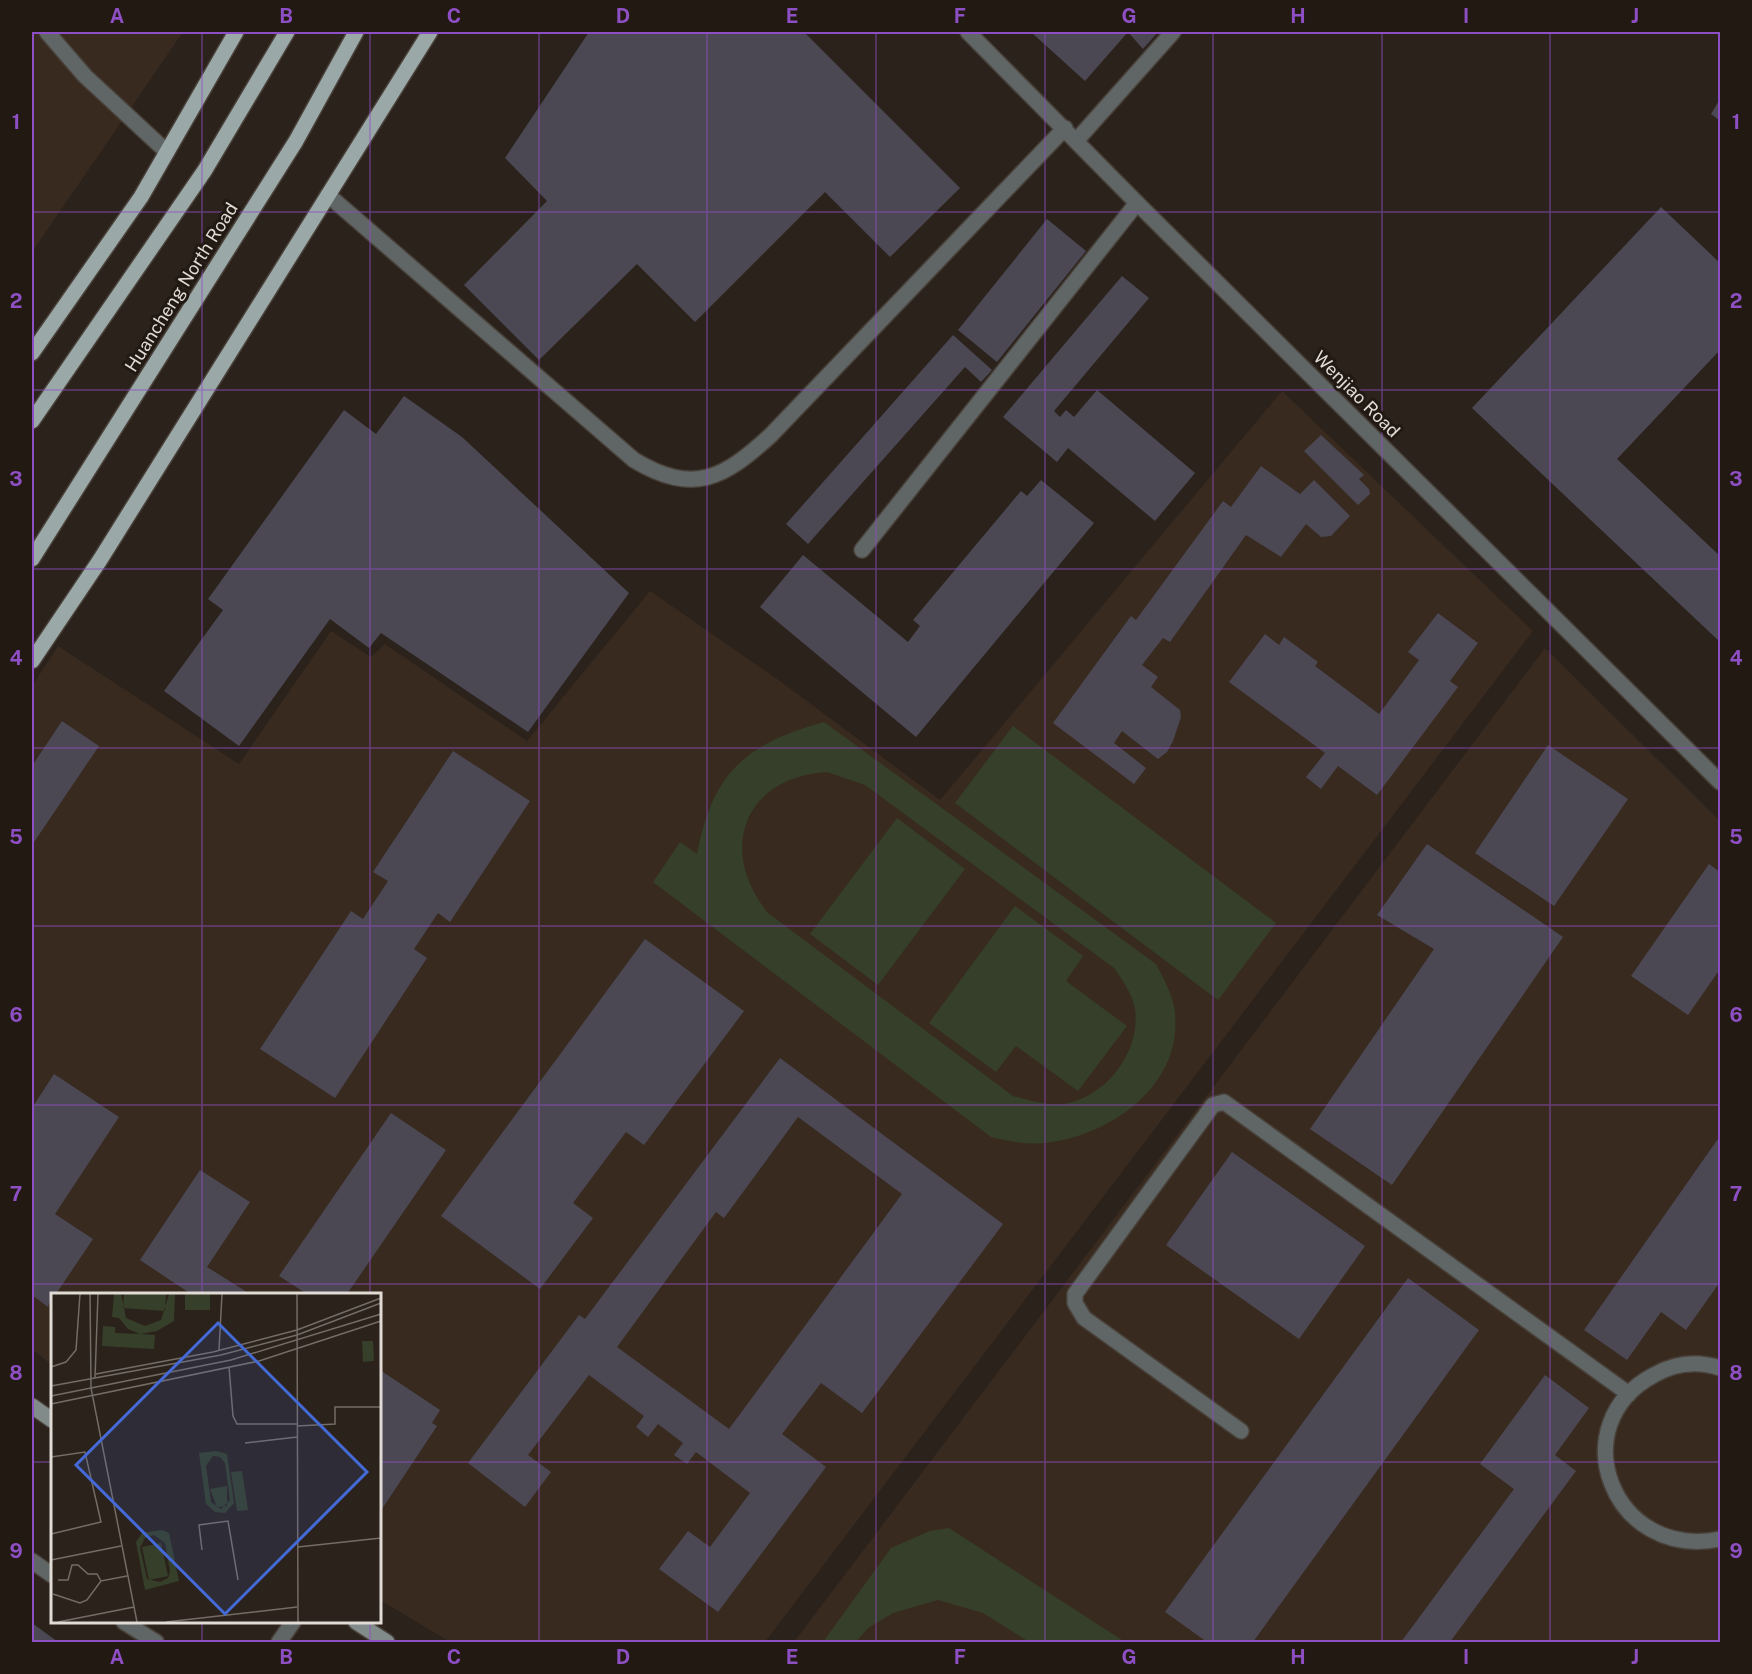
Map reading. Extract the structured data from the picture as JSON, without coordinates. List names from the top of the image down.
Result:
{
  "streets": {
    "main road": ["Huancheng North Road"],
    "street": ["Wenjiao Road"]
  },
  "grid": {
    "columns": [
      "A",
      "B",
      "C",
      "D",
      "E",
      "F",
      "G",
      "H",
      "I",
      "J"
    ],
    "rows": [
      "1",
      "2",
      "3",
      "4",
      "5",
      "6",
      "7",
      "8",
      "9"
    ]
  }
}
